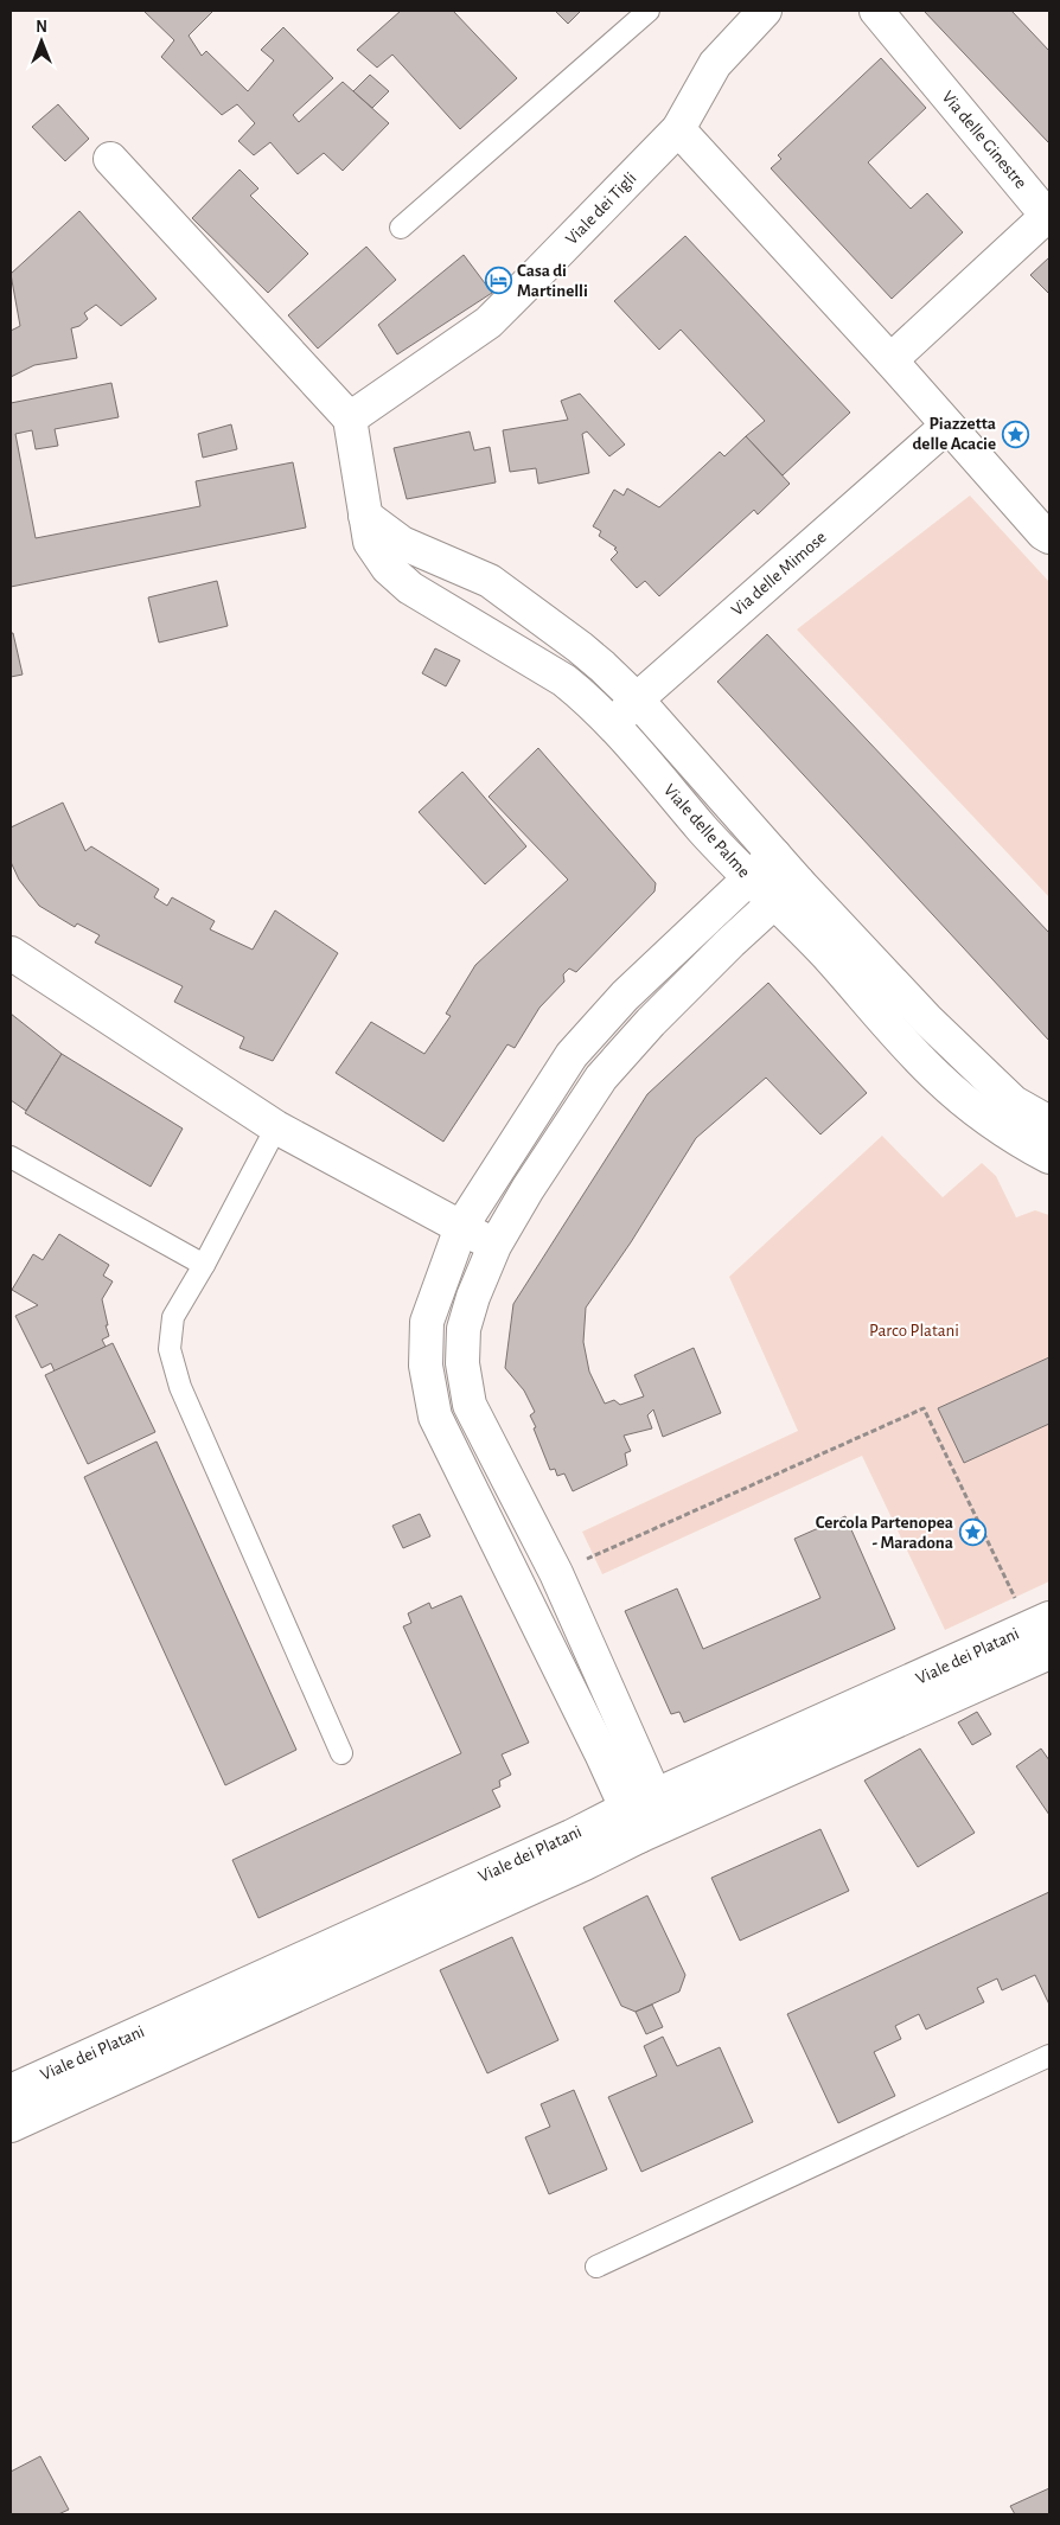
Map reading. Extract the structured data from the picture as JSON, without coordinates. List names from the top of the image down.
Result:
{
  "streets": {
    "street": [
      "Via delle Ginestre",
      "Viale dei Tigli",
      "Via delle Mimose",
      "Viale delle Palme",
      "Viale dei Platani"
    ]
  },
  "crossings": [
    ["Viale dei Tigli", "Viale delle Palme"],
    ["Via delle Mimose", "Viale delle Palme"]
  ],
  "parks": ["Parco Platani"],
  "places": {
    "hotel": ["Casa di Martinelli"],
    "place": ["Piazzetta delle Acacie", "Cercola Partenopea - Maradona"]
  },
  "north": "top"
}
